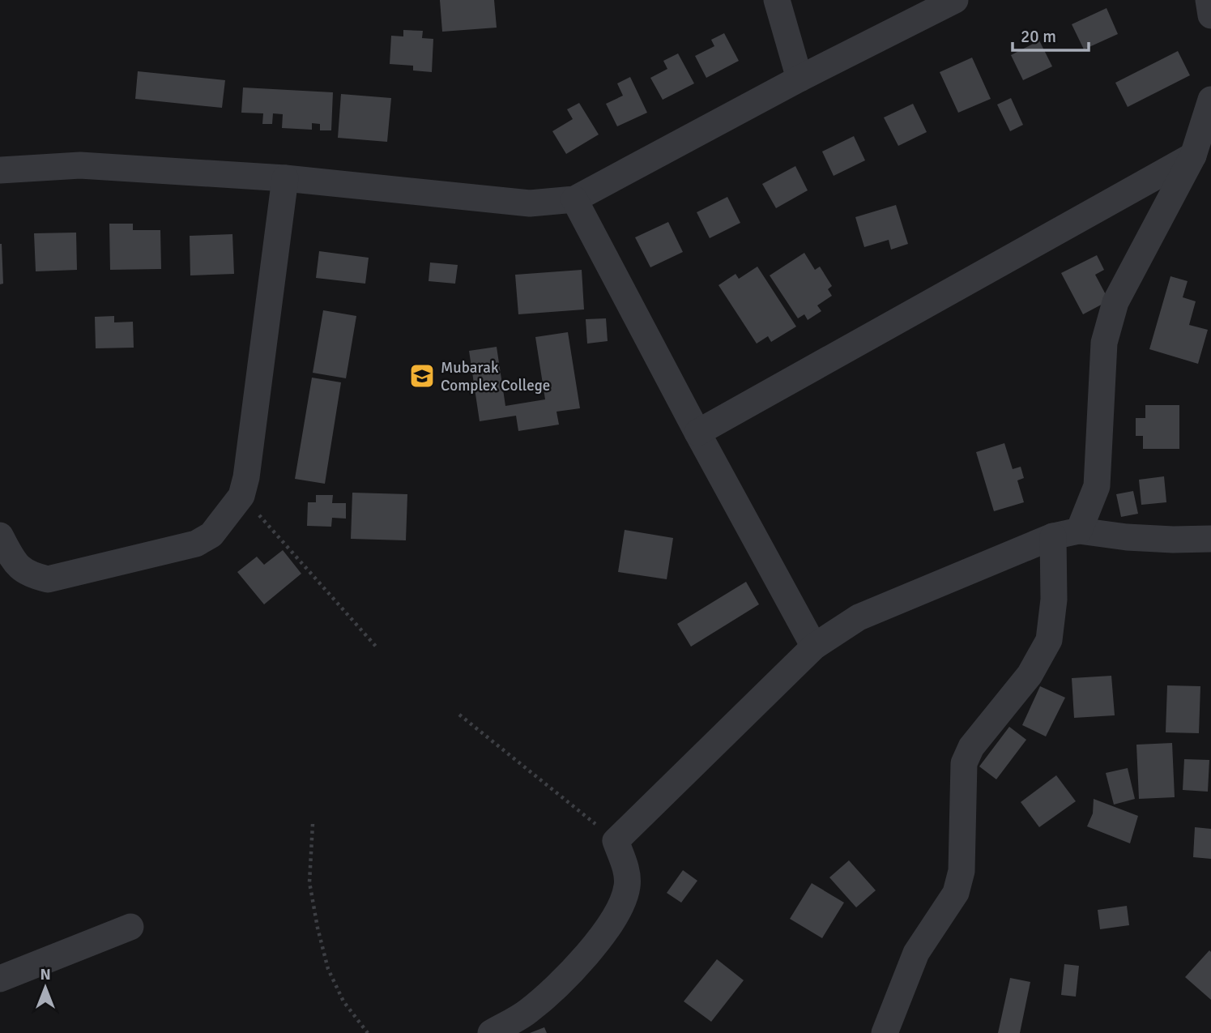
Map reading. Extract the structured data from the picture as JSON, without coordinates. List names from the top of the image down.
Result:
{
  "places": {
    "school or university": ["Mubarak Complex College"]
  },
  "scale_bar": "20 m",
  "north": "top"
}
